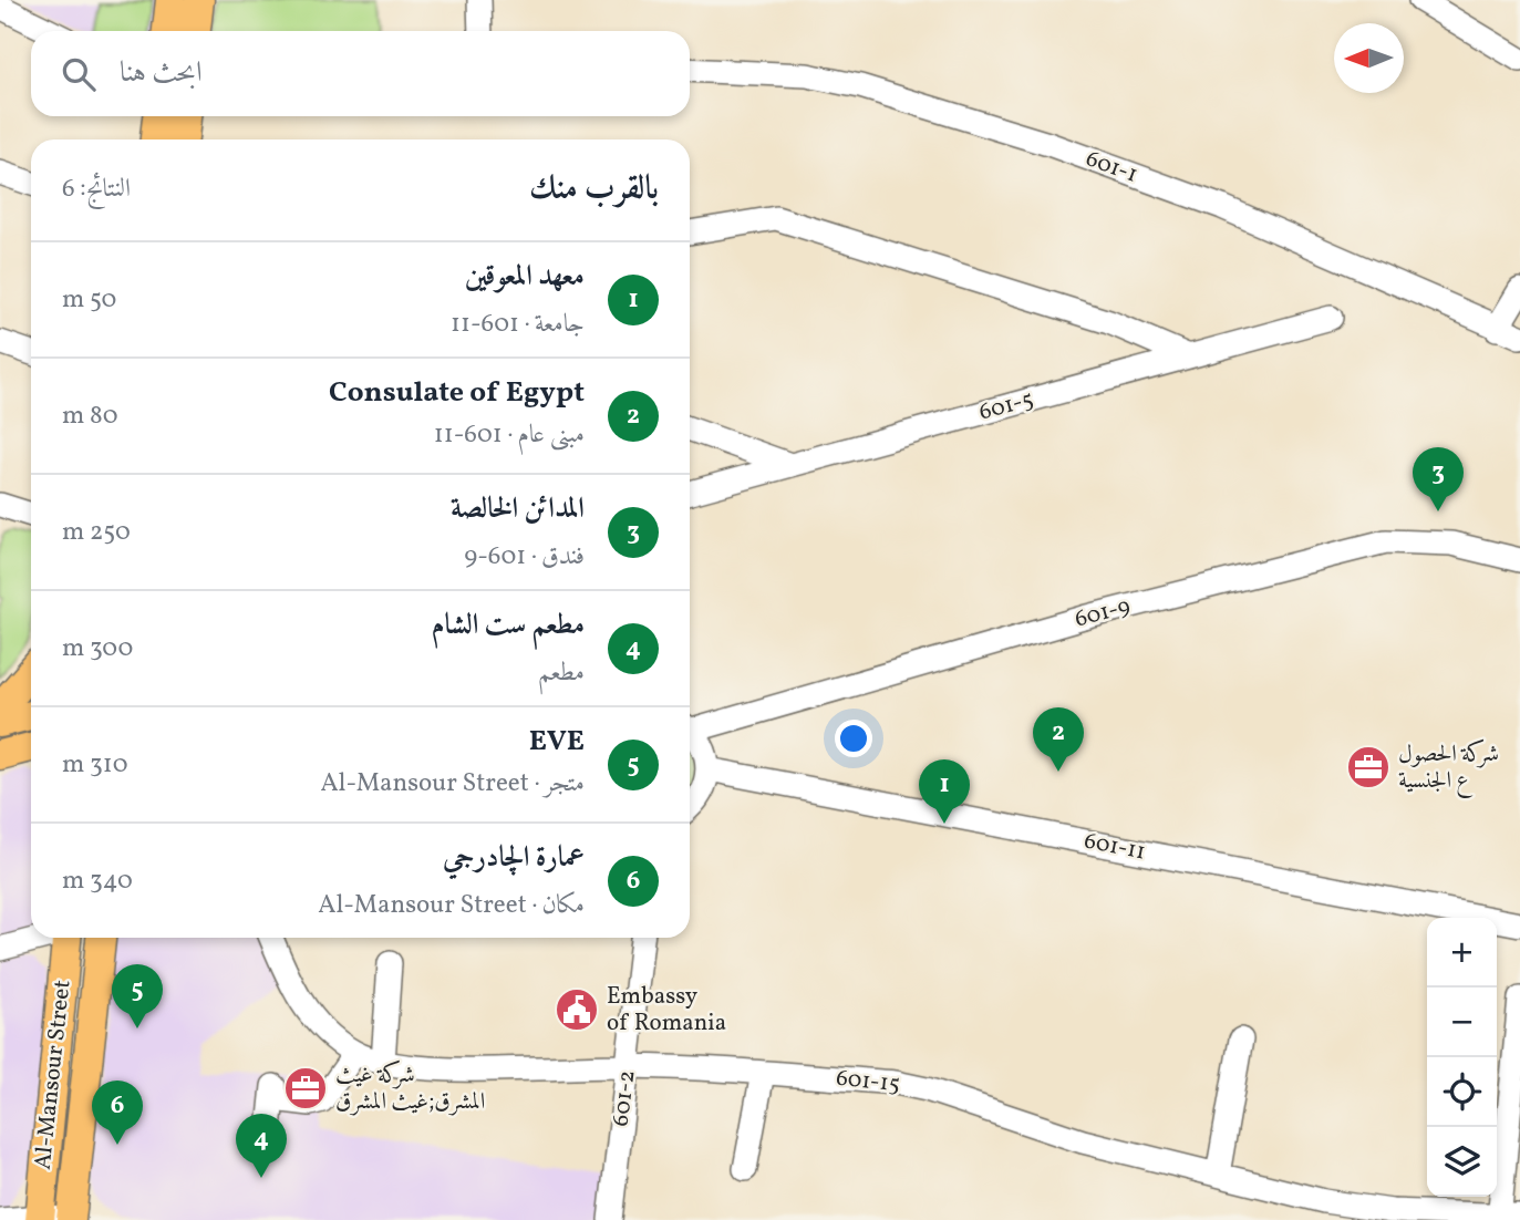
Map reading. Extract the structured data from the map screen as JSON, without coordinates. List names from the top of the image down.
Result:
{
  "streets": {
    "main road": ["Al-Mansour Street"],
    "street": [
      "601-1",
      "601-5",
      "601-9",
      "601-11",
      "601-15",
      "601-2"
    ]
  },
  "crossings": [
    ["601-15", "601-2"]
  ],
  "places": {
    "office": ["شركة الحصول ع الجنسية", "شركة غيث المشرق;غيث المشرق"],
    "public building": ["Embassy of Romania"]
  },
  "north": "left",
  "page": {
    "search": "ابحث هنا",
    "heading": ["بالقرب منك", "النتائج: 6"],
    "list": [
      {
        "mark": "1",
        "name": "معهد المعوقين",
        "note": "جامعة · 601-11",
        "value": "50 m"
      },
      {
        "mark": "2",
        "name": "Consulate of Egypt",
        "note": "مبنى عام · 601-11",
        "value": "80 m"
      },
      {
        "mark": "3",
        "name": "المدائن الخالصة",
        "note": "فندق · 601-9",
        "value": "250 m"
      },
      {
        "mark": "4",
        "name": "مطعم ست الشام",
        "note": "مطعم",
        "value": "300 m"
      },
      {
        "mark": "5",
        "name": "EVE",
        "note": "متجر · Al-Mansour Street",
        "value": "310 m"
      },
      {
        "mark": "6",
        "name": "عمارة الچادرجي",
        "note": "مكان · Al-Mansour Street",
        "value": "340 m"
      }
    ],
    "pins": [
      "3",
      "2",
      "1",
      "5",
      "6",
      "4"
    ],
    "map_buttons": ["+", "−"]
  }
}
